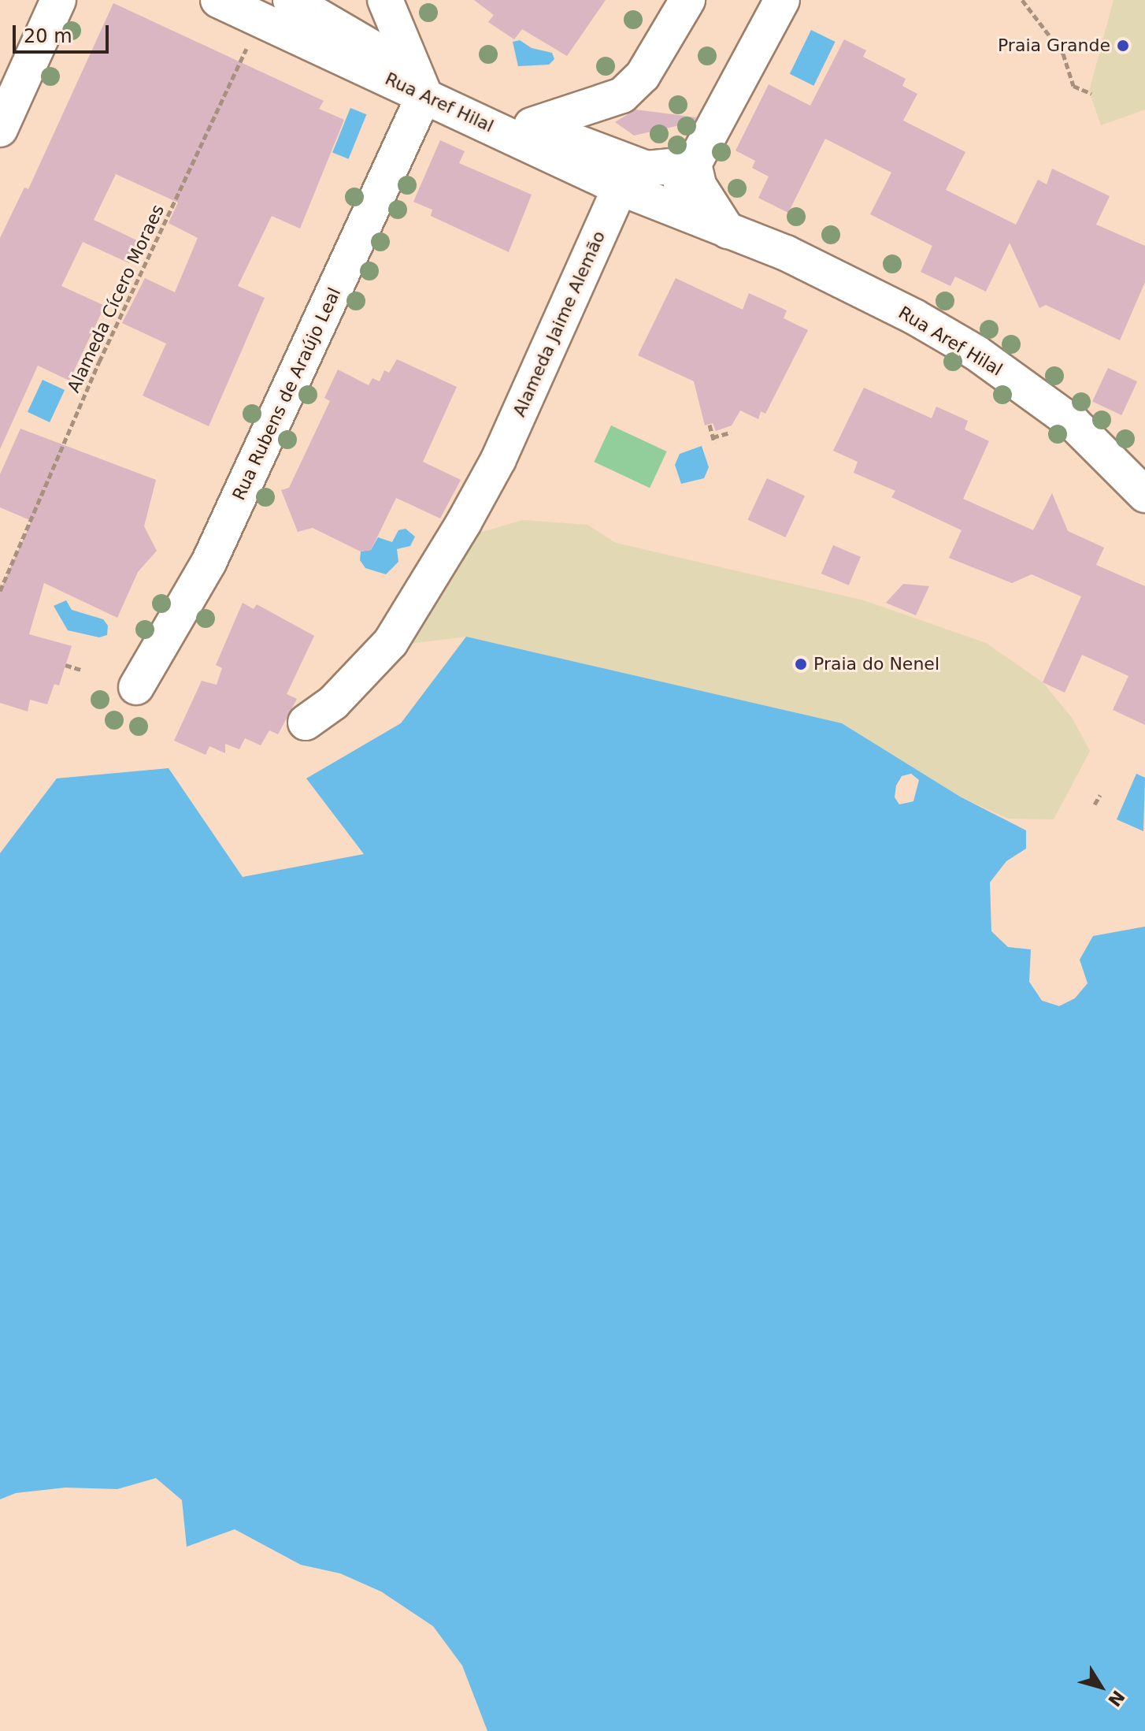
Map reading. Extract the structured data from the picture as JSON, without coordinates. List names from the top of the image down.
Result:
{
  "streets": {
    "street": ["Rua Aref Hilal", "Alameda Jaime Alemão", "Rua Rubens de Araújo Leal"],
    "path": ["Alameda Cícero Moraes"]
  },
  "crossings": [
    ["Rua Aref Hilal", "Alameda Cícero Moraes"],
    ["Rua Aref Hilal", "Alameda Jaime Alemão"],
    ["Rua Aref Hilal", "Rua Rubens de Araújo Leal"]
  ],
  "places": ["Praia Grande", "Praia do Nenel"],
  "scale_bar": "20 m",
  "north": "bottom right"
}
